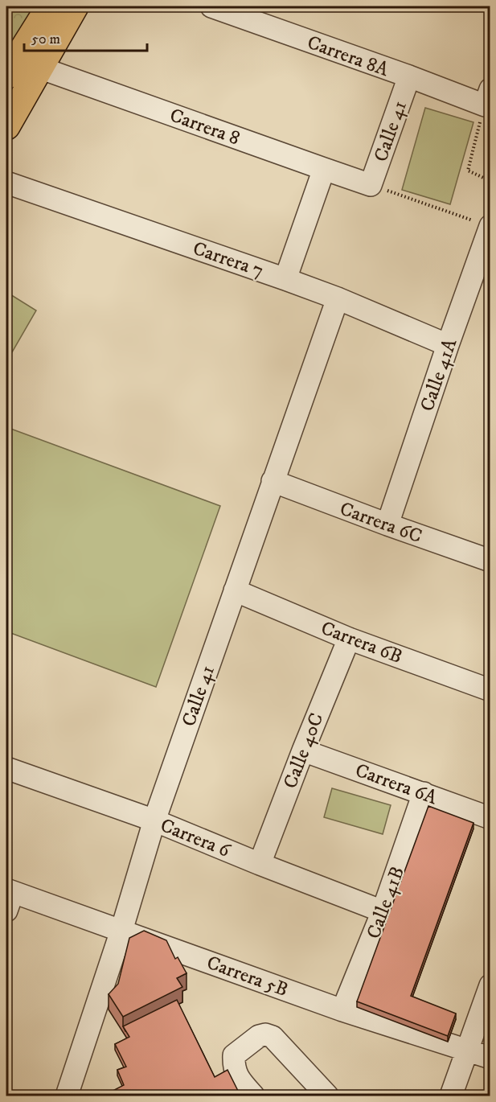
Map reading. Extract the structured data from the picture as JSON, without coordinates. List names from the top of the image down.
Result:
{
  "streets": {
    "street": [
      "Carrera 8A",
      "Carrera 8",
      "Calle 41",
      "Carrera 7",
      "Calle 41A",
      "Carrera 6C",
      "Carrera 6B",
      "Calle 40C",
      "Carrera 6A",
      "Carrera 6",
      "Calle 41B",
      "Carrera 5B"
    ]
  },
  "crossings": [
    ["Carrera 8A", "Calle 41"],
    ["Carrera 8", "Calle 41"],
    ["Calle 41", "Carrera 7"],
    ["Calle 41", "Carrera 6C"],
    ["Calle 41", "Carrera 6B"],
    ["Calle 41", "Carrera 6"],
    ["Calle 41", "Carrera 5B"],
    ["Carrera 7", "Calle 41A"],
    ["Calle 41A", "Carrera 6C"],
    ["Carrera 6B", "Calle 40C"],
    ["Calle 40C", "Carrera 6A"],
    ["Calle 40C", "Carrera 6"],
    ["Carrera 6A", "Calle 41B"],
    ["Carrera 6", "Calle 41B"],
    ["Calle 41B", "Carrera 5B"]
  ],
  "scale_bar": "50 m"
}
